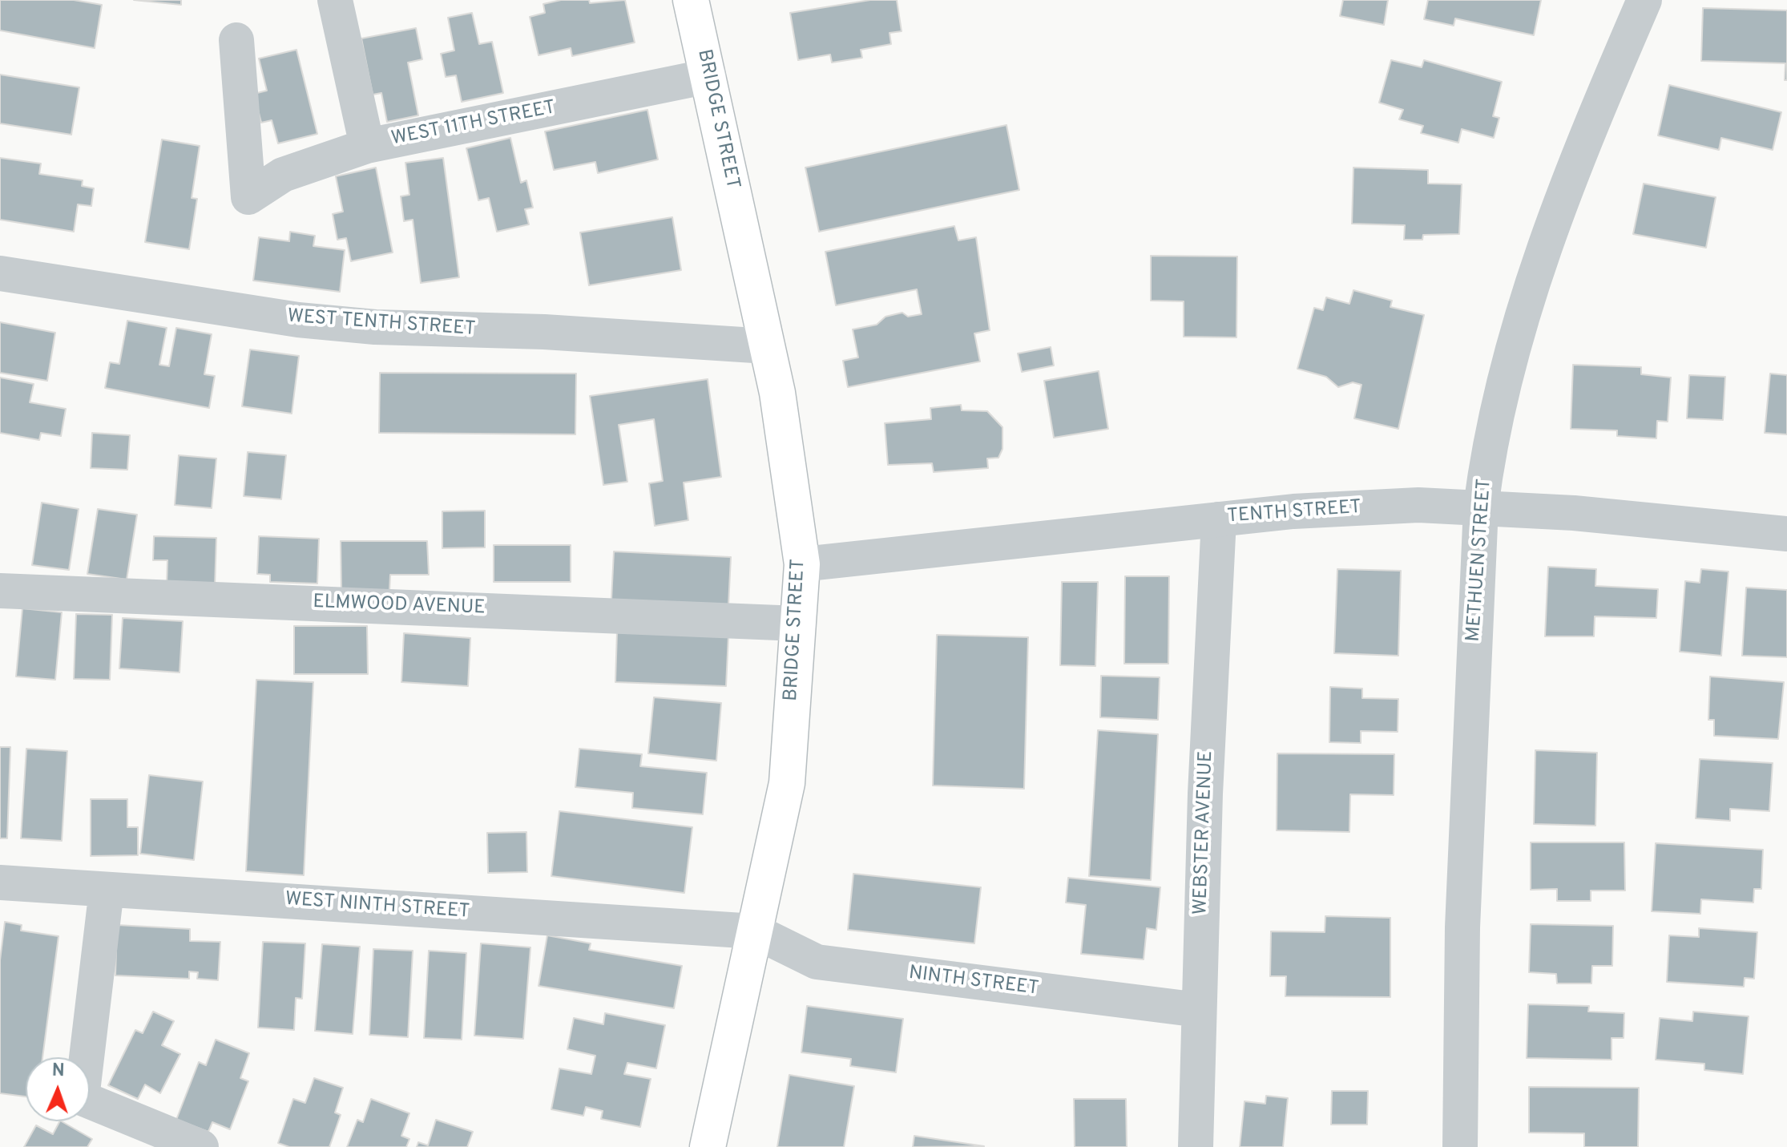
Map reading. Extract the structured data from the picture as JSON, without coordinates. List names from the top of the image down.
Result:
{
  "streets": {
    "main road": ["BRIDGE STREET"],
    "street": [
      "WEST 11TH STREET",
      "WEST TENTH STREET",
      "TENTH STREET",
      "METHUEN STREET",
      "ELMWOOD AVENUE",
      "WEBSTER AVENUE",
      "WEST NINTH STREET",
      "NINTH STREET"
    ]
  },
  "crossings": [
    ["BRIDGE STREET", "WEST 11TH STREET"],
    ["BRIDGE STREET", "WEST TENTH STREET"],
    ["BRIDGE STREET", "TENTH STREET"],
    ["BRIDGE STREET", "ELMWOOD AVENUE"],
    ["BRIDGE STREET", "WEST NINTH STREET"],
    ["BRIDGE STREET", "NINTH STREET"],
    ["TENTH STREET", "METHUEN STREET"],
    ["TENTH STREET", "WEBSTER AVENUE"],
    ["WEBSTER AVENUE", "NINTH STREET"],
    ["WEST NINTH STREET", "NINTH STREET"]
  ],
  "north": "top"
}
